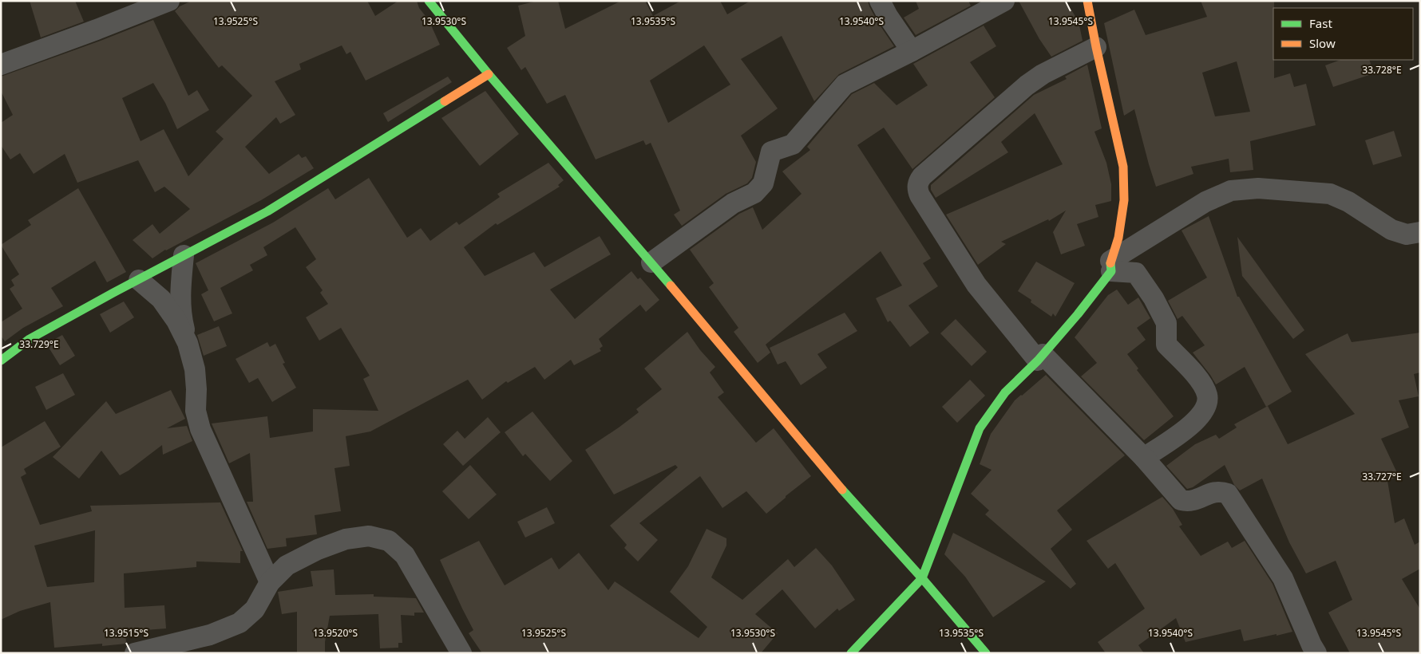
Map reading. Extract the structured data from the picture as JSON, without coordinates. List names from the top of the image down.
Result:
{
  "legend": ["Fast", "Slow"],
  "coordinates": [
    "13.9540°S",
    "13.9525°S",
    "13.9530°S",
    "13.9535°S",
    "13.9545°S",
    "33.728°E",
    "33.729°E",
    "33.727°E",
    "13.9515°S",
    "13.9520°S"
  ]
}
